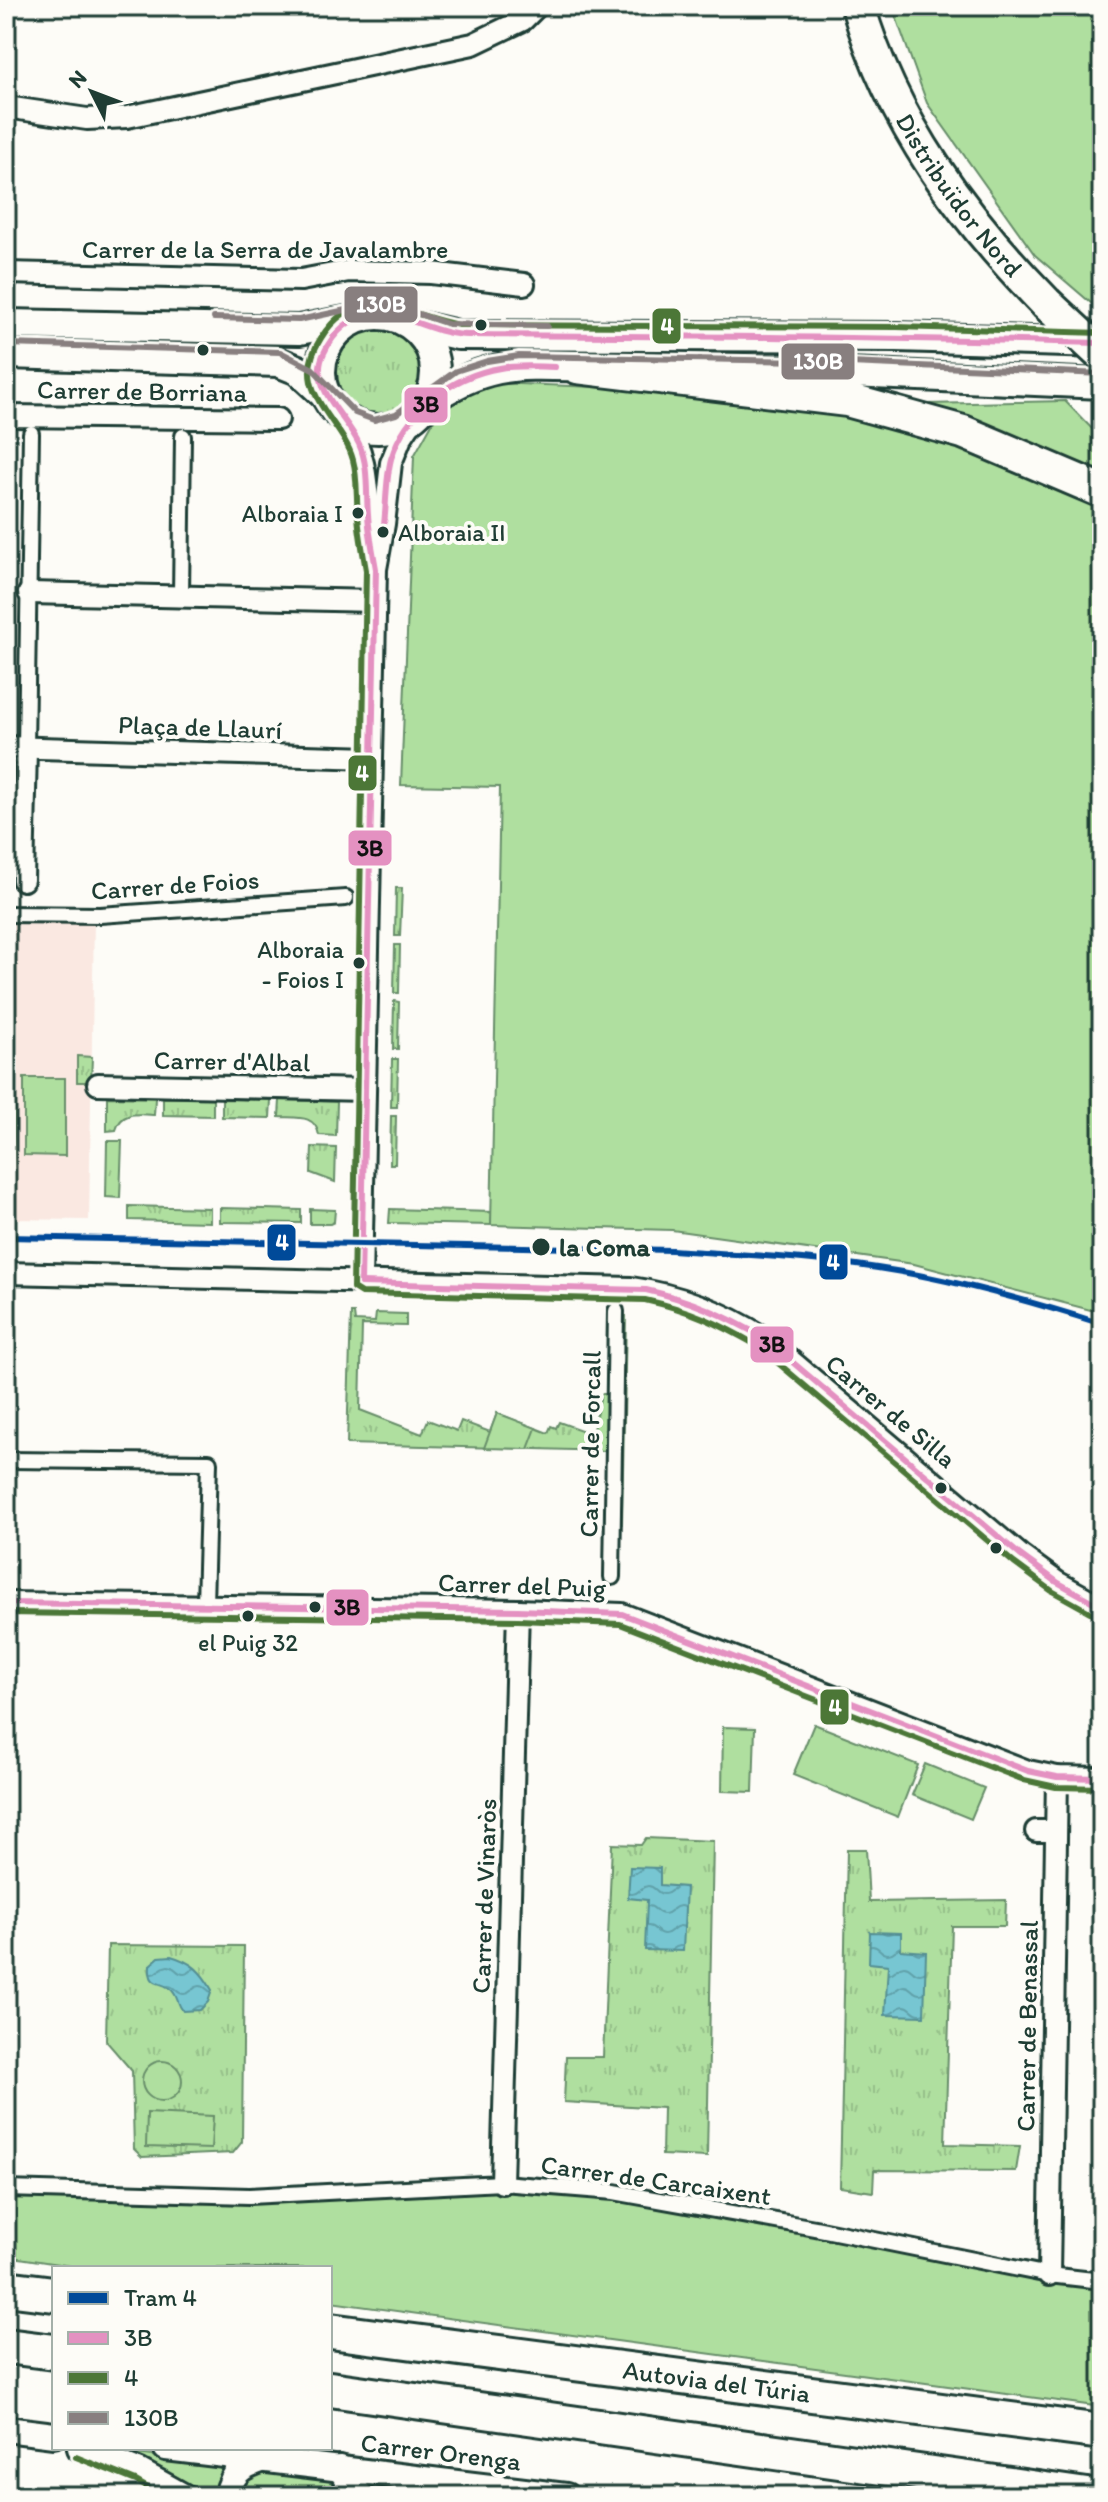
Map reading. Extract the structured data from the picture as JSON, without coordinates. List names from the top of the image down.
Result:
{
  "streets": {
    "highway": ["Autovia del Túria"],
    "main road": ["Distribuïdor Nord"],
    "street": [
      "Carrer de la Serra de Javalambre",
      "Carrer de Borriana",
      "Plaça de Llaurí",
      "Carrer de Foios",
      "Carrer d'Albal",
      "Carrer de Silla",
      "Carrer de Forcall",
      "Carrer del Puig",
      "Carrer de Vinaròs",
      "Carrer de Benassal",
      "Carrer de Carcaixent",
      "Carrer Orenga"
    ]
  },
  "crossings": [
    ["Carrer del Puig", "Carrer de Vinaròs"],
    ["Carrer del Puig", "Carrer de Benassal"],
    ["Carrer de Vinaròs", "Carrer de Carcaixent"],
    ["Carrer de Benassal", "Carrer de Carcaixent"]
  ],
  "places": [
    "Alboraia I",
    "Alboraia II",
    "Alboraia - Foios I",
    "la Coma",
    "el Puig 32"
  ],
  "lines": [
    "transit line 130B",
    "transit line 4",
    "transit line 3B",
    "tram line 4"
  ],
  "legend": [
    "Tram 4",
    "3B",
    "4",
    "130B"
  ],
  "north": "top left"
}
